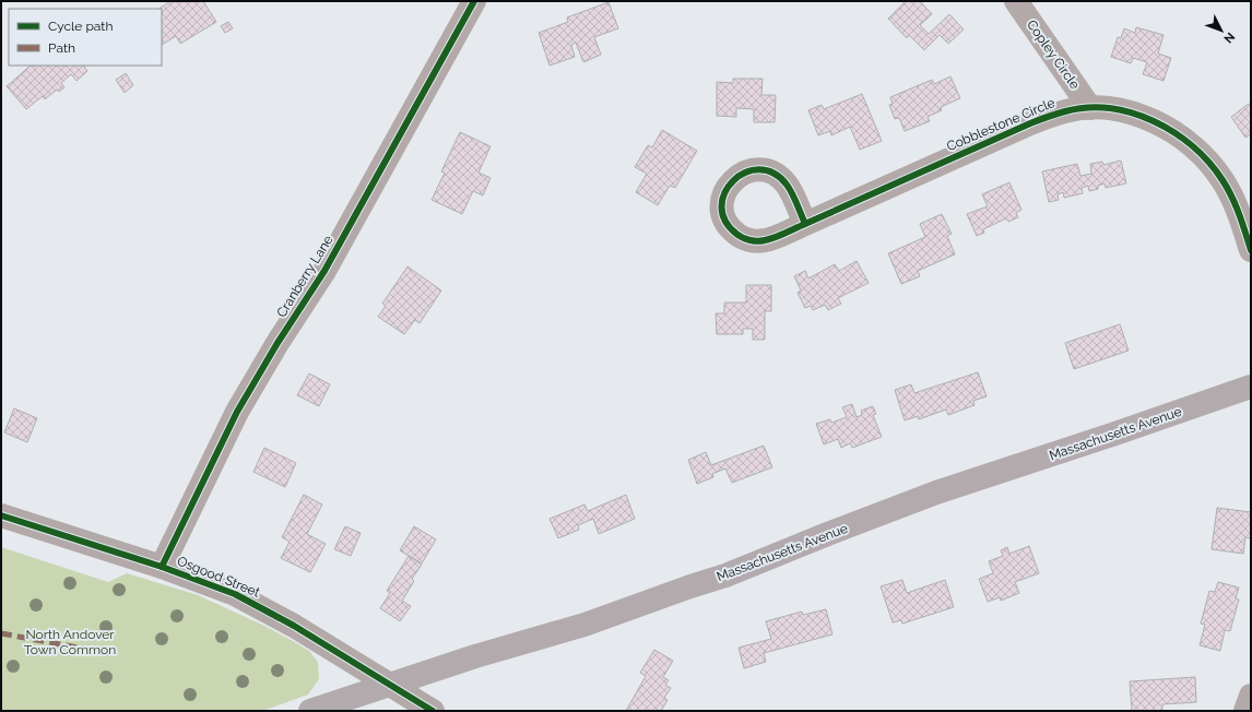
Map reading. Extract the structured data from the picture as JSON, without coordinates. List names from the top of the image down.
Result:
{
  "streets": {
    "main road": ["Massachusetts Avenue"],
    "street": [
      "Copley Circle",
      "Cobblestone Circle",
      "Cranberry Lane",
      "Osgood Street"
    ]
  },
  "crossings": [
    ["Copley Circle", "Cobblestone Circle"],
    ["Cranberry Lane", "Osgood Street"],
    ["Massachusetts Avenue", "Osgood Street"]
  ],
  "parks": ["North Andover Town Common"],
  "legend": ["Cycle path", "Path"],
  "north": "bottom right"
}
